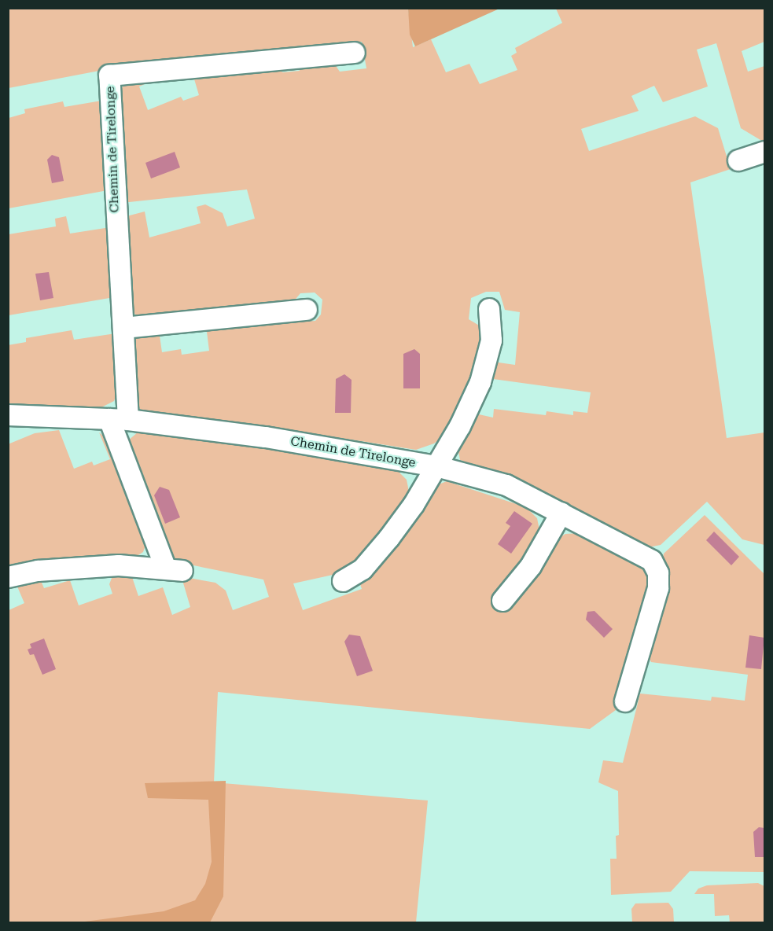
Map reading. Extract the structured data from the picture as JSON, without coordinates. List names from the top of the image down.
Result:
{
  "streets": {
    "street": ["Chemin de Tirelonge"]
  }
}
